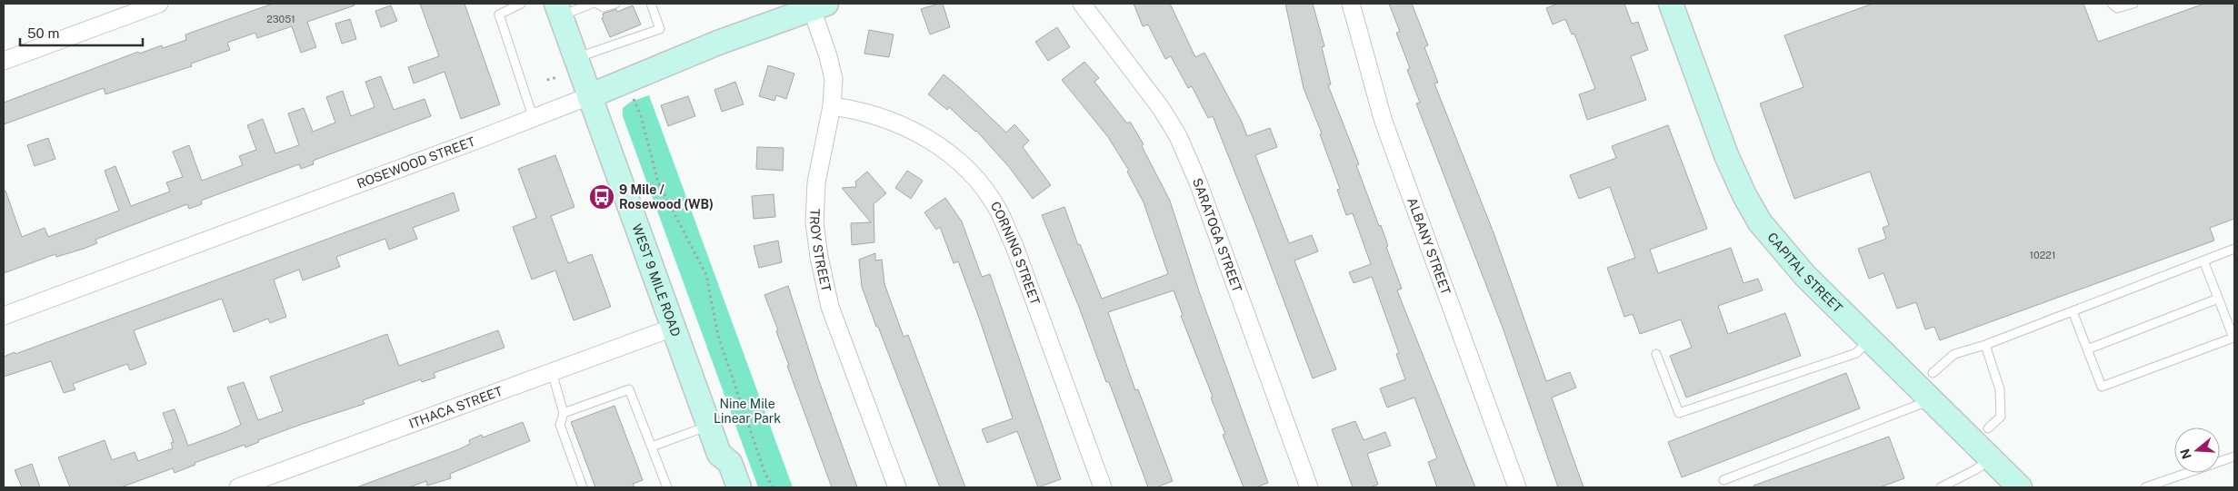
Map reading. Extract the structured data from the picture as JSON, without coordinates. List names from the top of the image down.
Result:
{
  "streets": {
    "street": [
      "ROSEWOOD STREET",
      "SARATOGA STREET",
      "ALBANY STREET",
      "TROY STREET",
      "CORNING STREET",
      "CAPITAL STREET",
      "WEST 9 MILE ROAD",
      "ITHACA STREET"
    ]
  },
  "crossings": [
    ["ROSEWOOD STREET", "TROY STREET"],
    ["ROSEWOOD STREET", "WEST 9 MILE ROAD"],
    ["TROY STREET", "CORNING STREET"],
    ["WEST 9 MILE ROAD", "ITHACA STREET"]
  ],
  "parks": ["Nine Mile Linear Park"],
  "places": {
    "bus stop": ["9 Mile / Rosewood (WB)"]
  },
  "house_numbers": ["23051", "10221"],
  "scale_bar": "50 m",
  "north": "left"
}
